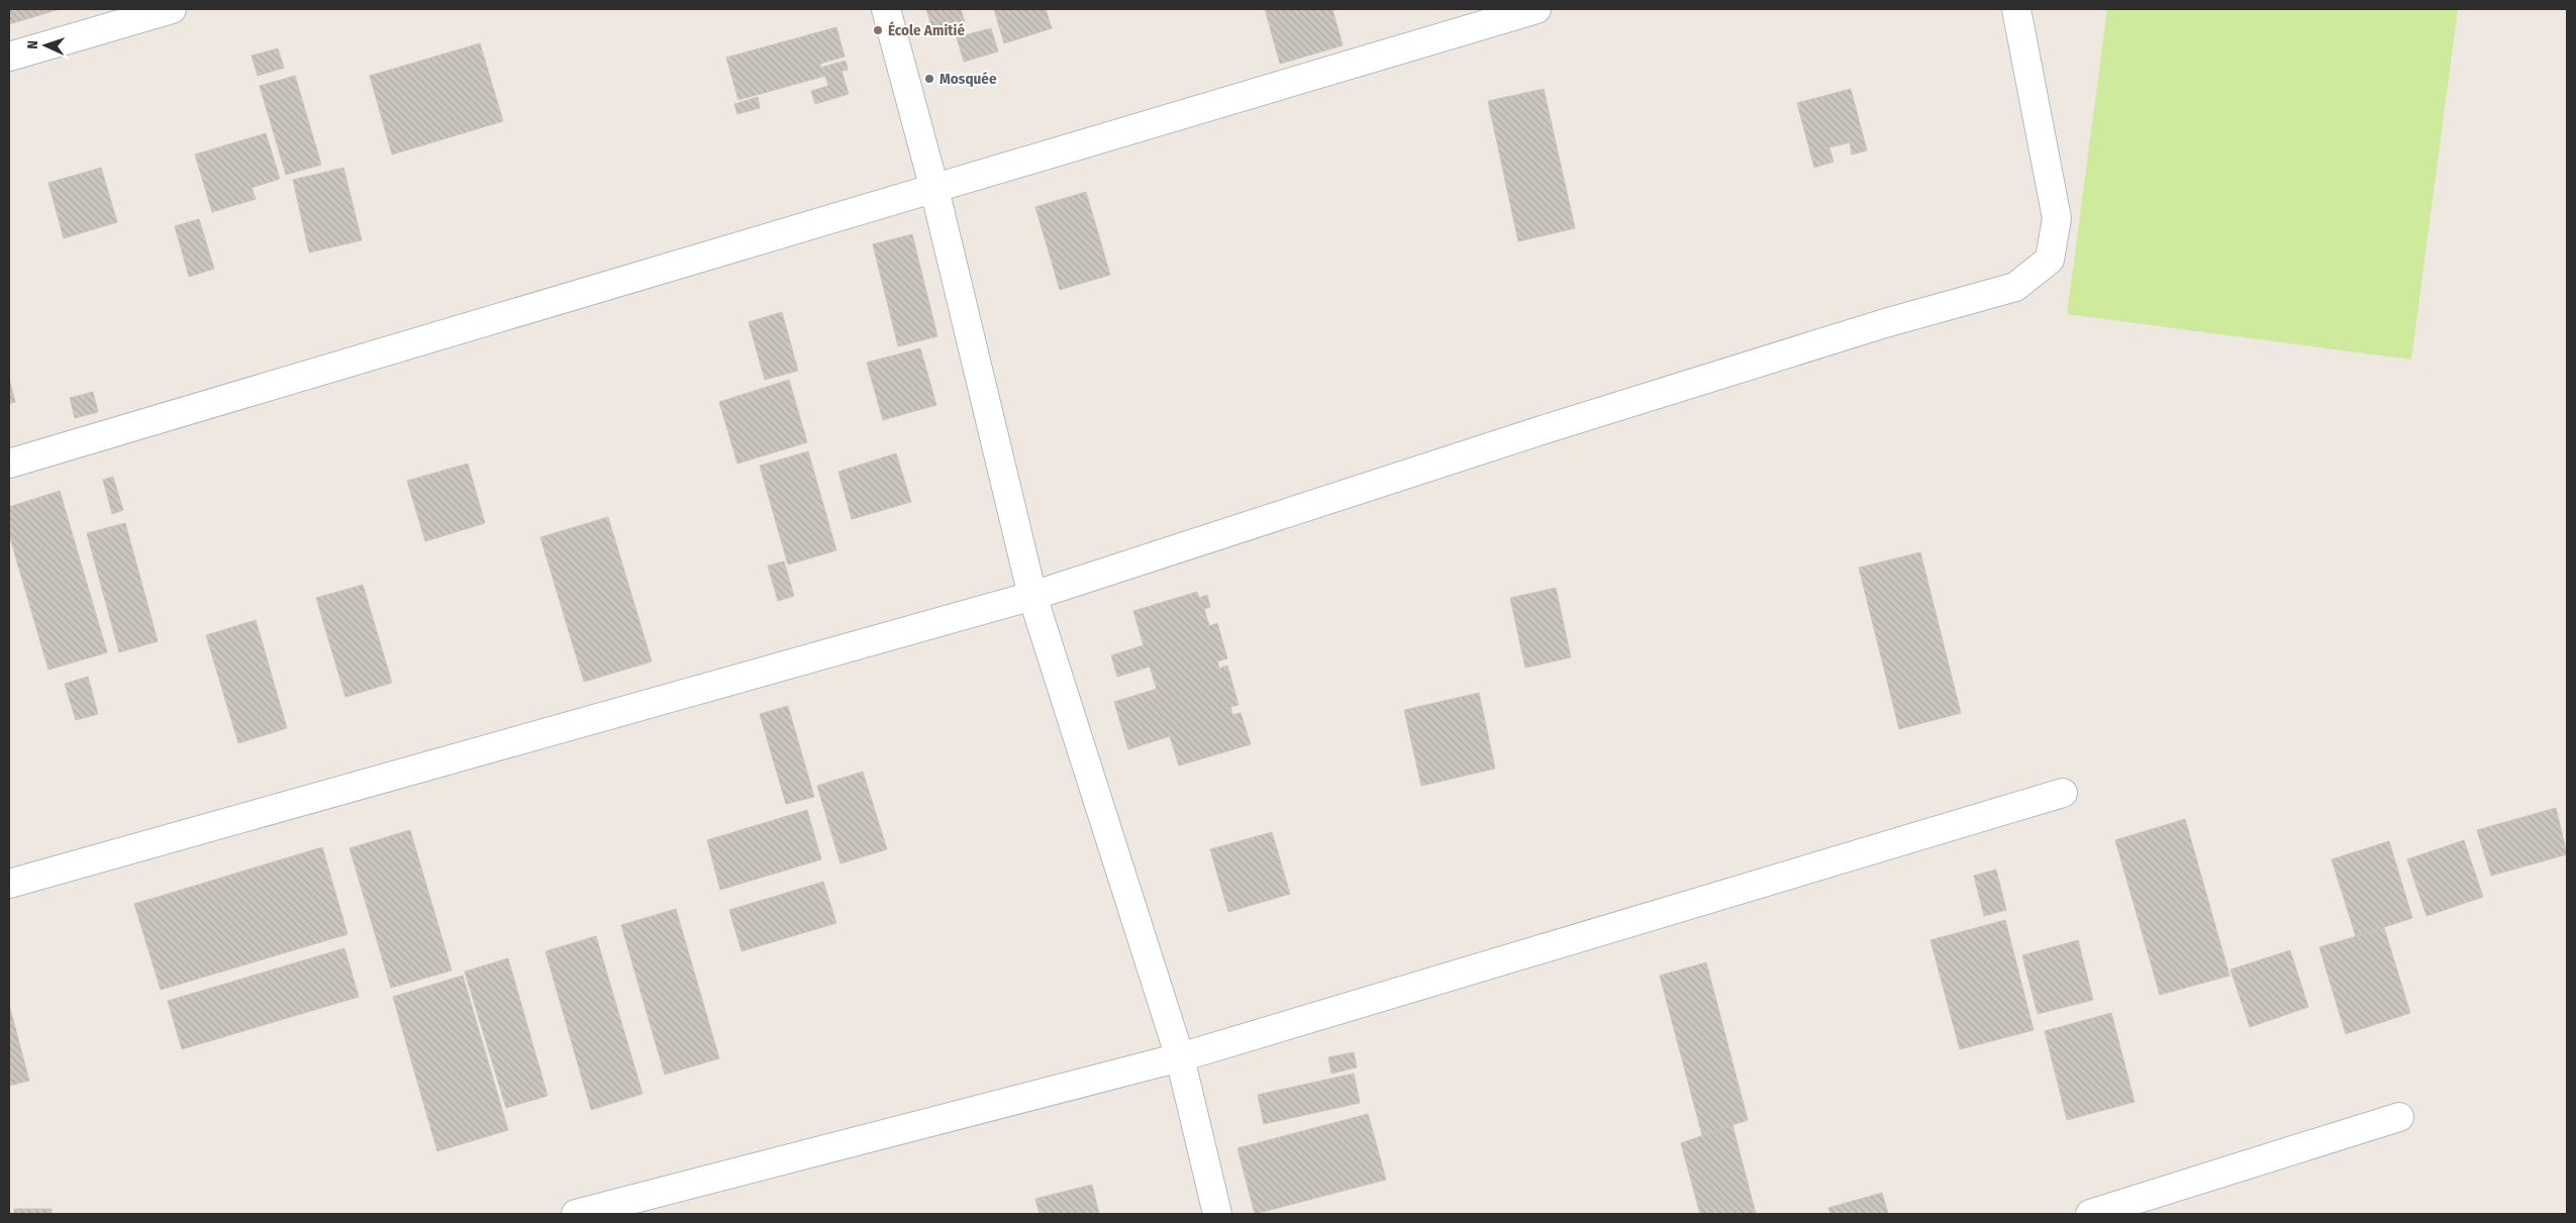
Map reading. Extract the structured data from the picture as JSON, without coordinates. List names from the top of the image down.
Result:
{
  "places": ["École Amitié", "Mosquée"],
  "north": "left"
}
